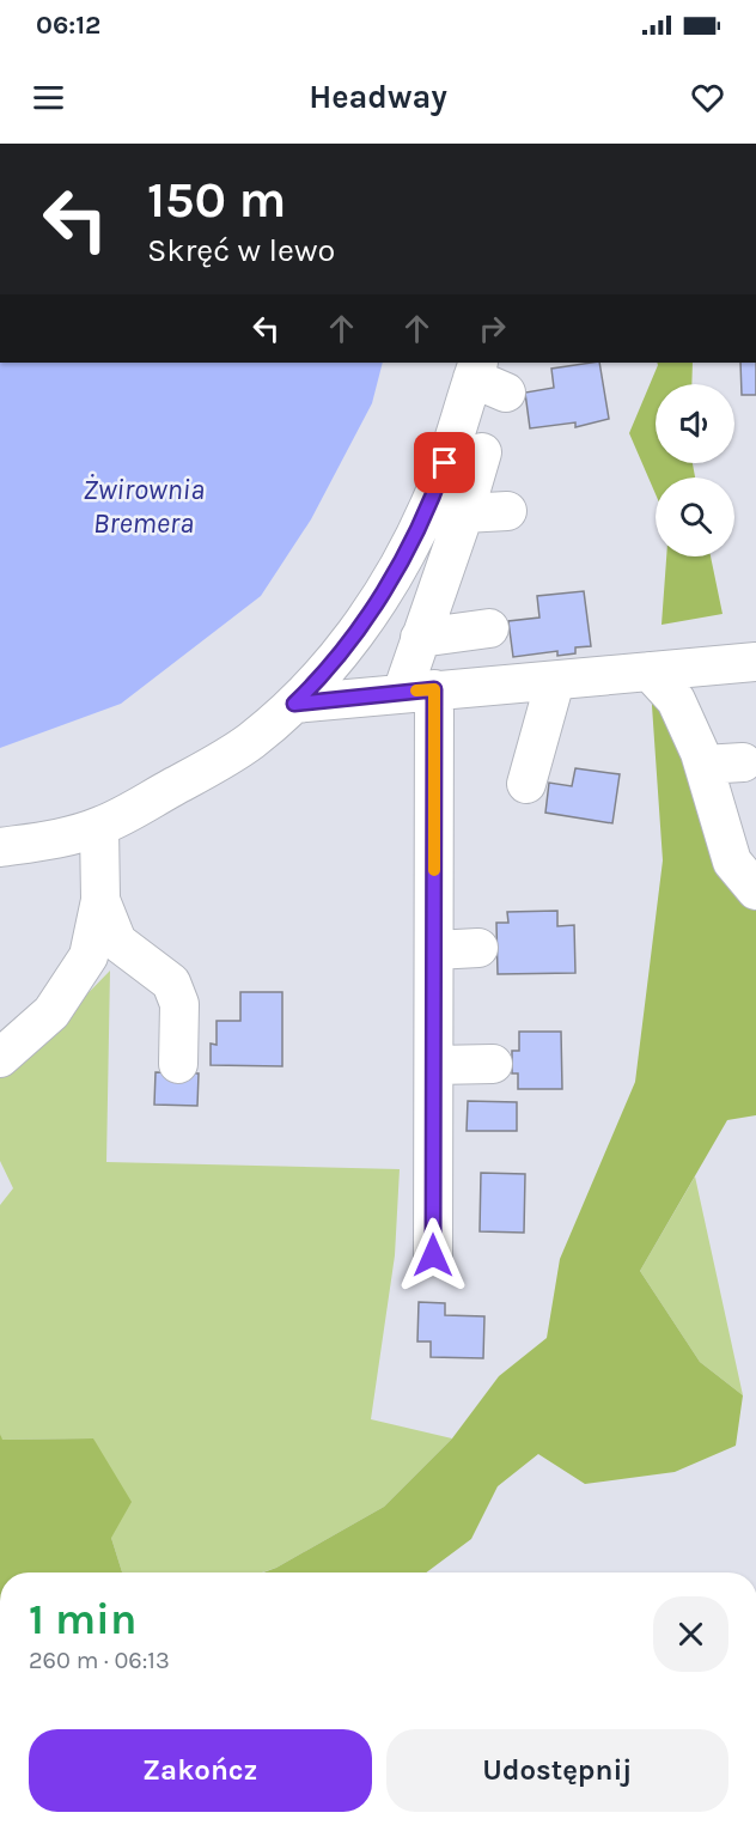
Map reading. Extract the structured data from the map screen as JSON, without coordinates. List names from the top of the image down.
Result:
{
  "water": ["Żwirownia Bremera"],
  "page": {
    "status": "06:12",
    "header": "Headway",
    "turn": ["150 m", "Skręć w lewo"],
    "heading": ["1 min", "260 m · 06:13"],
    "buttons": ["Zakończ", "Udostępnij"]
  }
}
